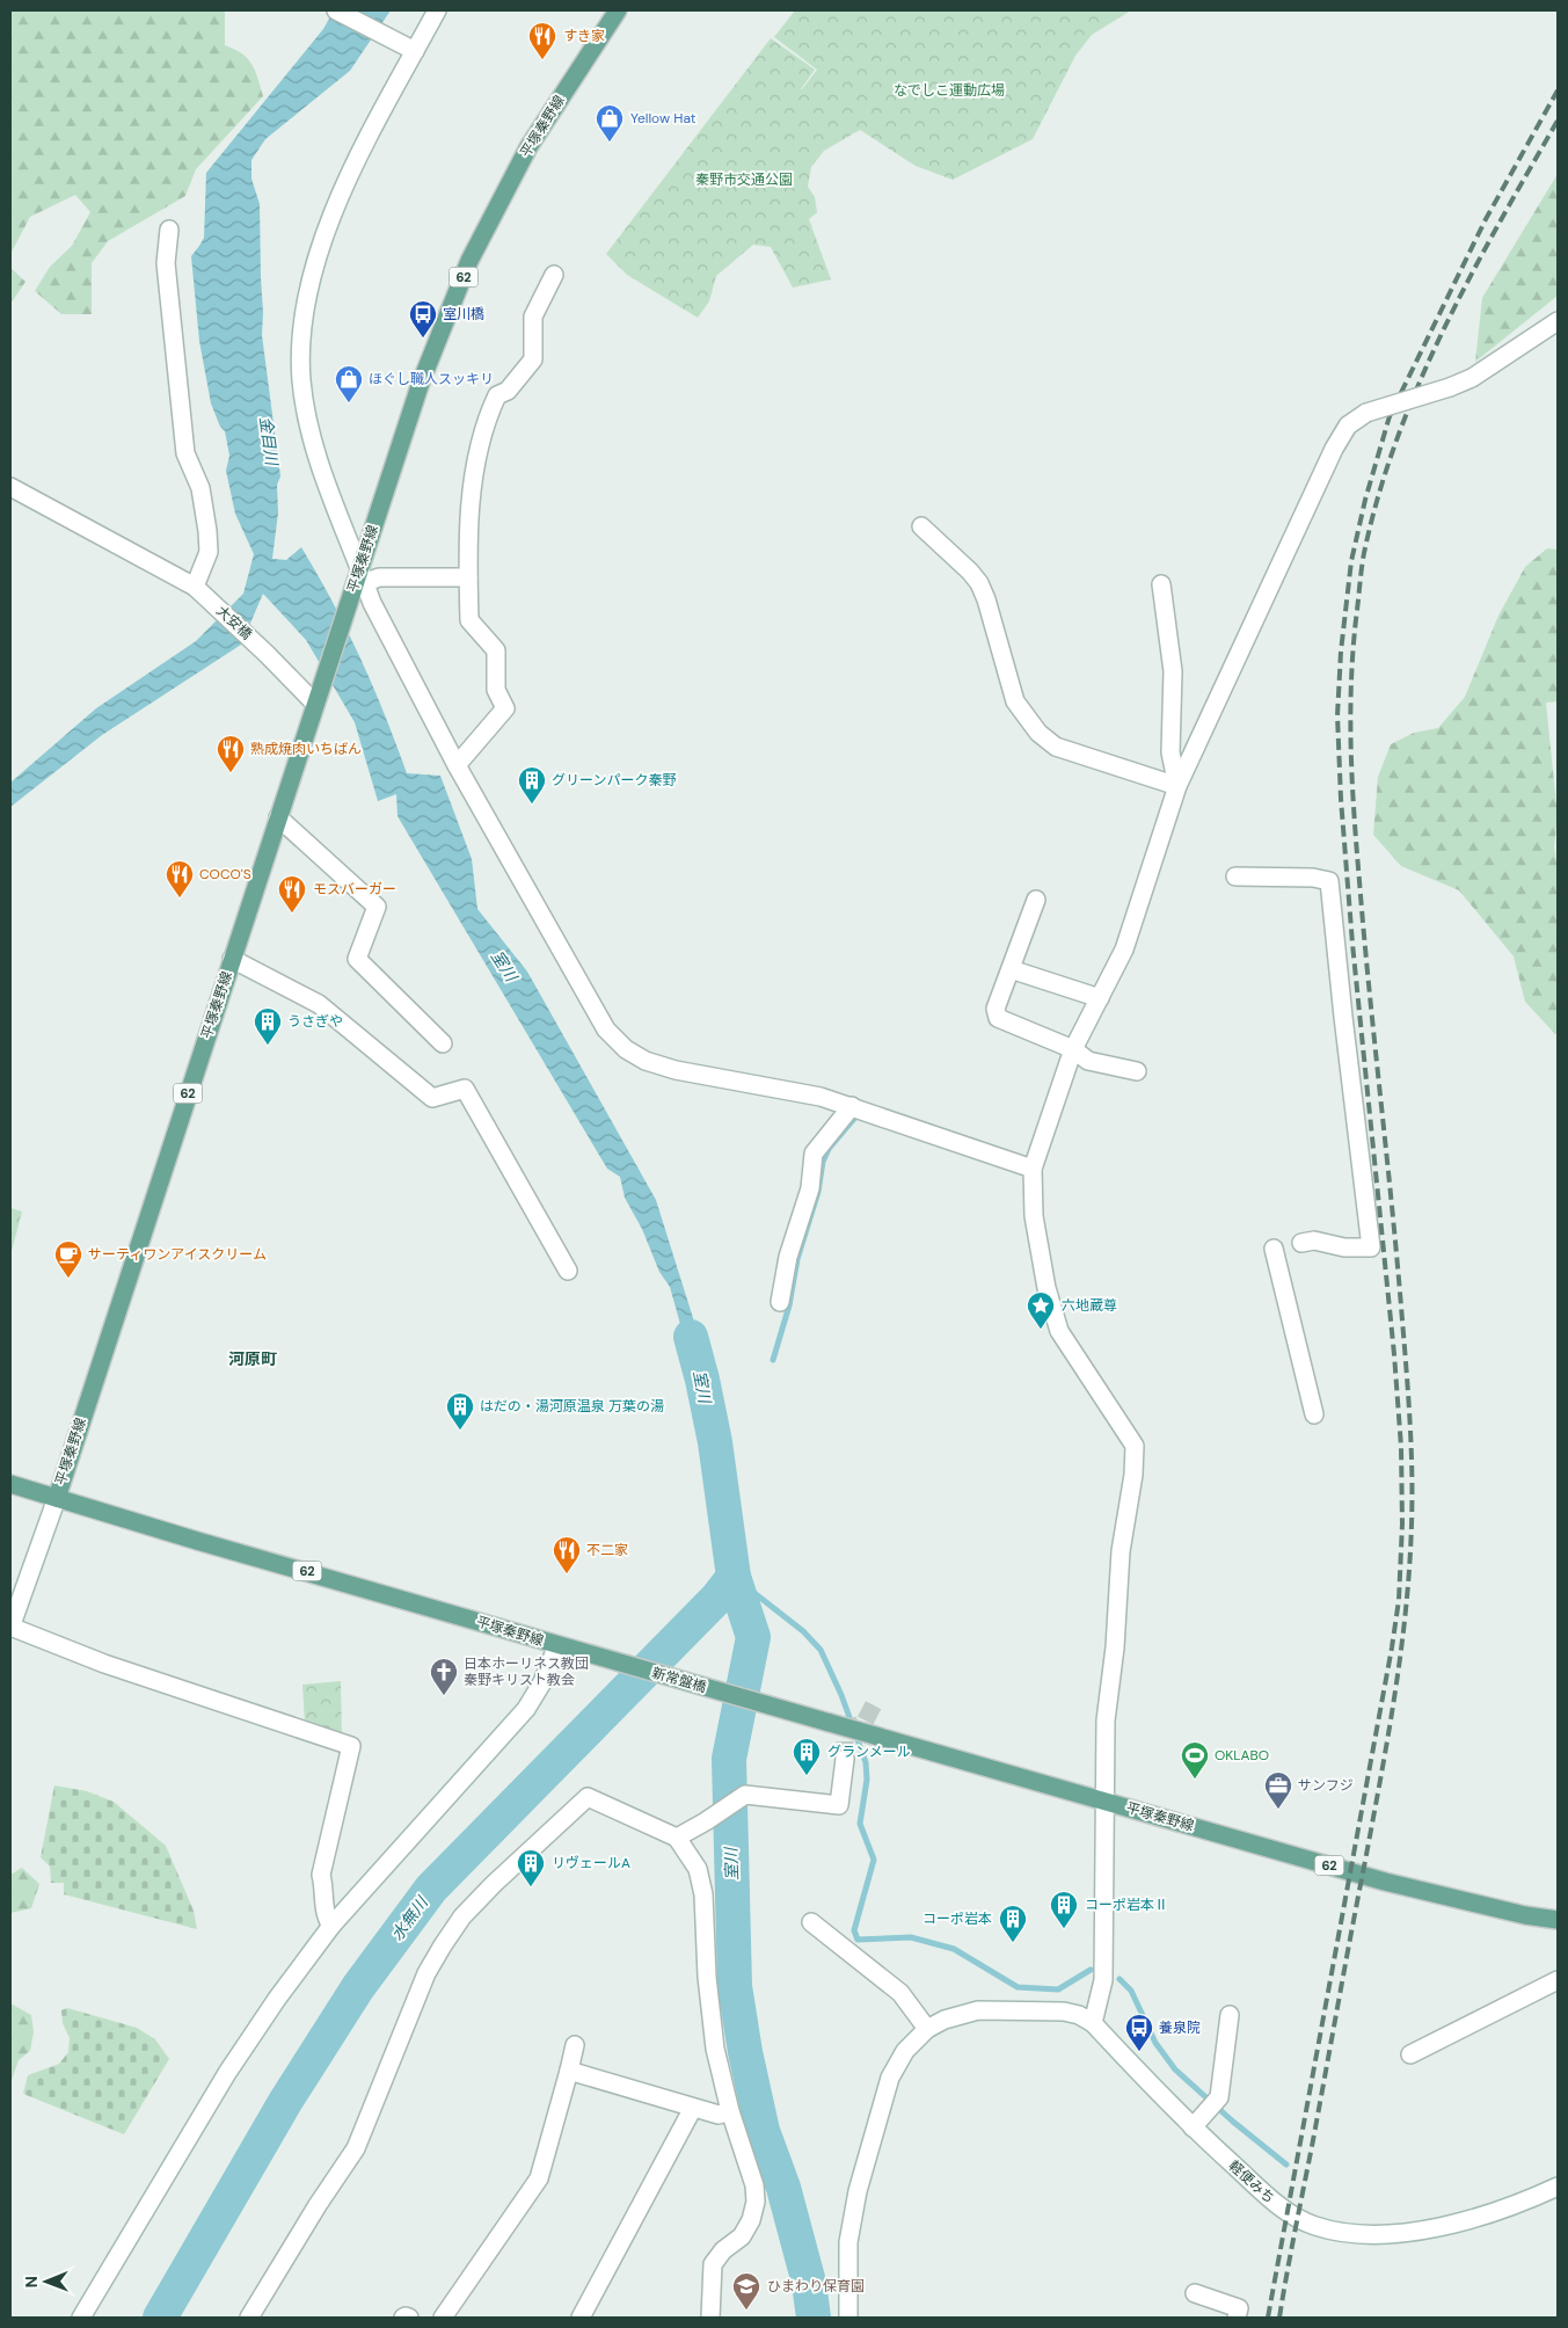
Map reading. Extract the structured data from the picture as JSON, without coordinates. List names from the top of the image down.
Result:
{
  "streets": {
    "main road": ["平塚秦野線", "62", "新常盤橋"],
    "street": ["大安橋", "軽便みち"]
  },
  "crossings": [
    ["平塚秦野線", "大安橋"],
    ["平塚秦野線", "新常盤橋"]
  ],
  "districts": ["河原町"],
  "water": ["金目川", "室川", "水無川"],
  "parks": ["なでしこ運動広場", "秦野市交通公園"],
  "places": {
    "restaurant": [
      "すき家",
      "熟成焼肉いちばん",
      "COCO'S",
      "モスバーガー",
      "不二家"
    ],
    "shop": ["Yellow Hat", "ほぐし職人スッキリ"],
    "bus stop": ["室川橋", "養泉院"],
    "building": [
      "グリーンパーク秦野",
      "うさぎや",
      "はだの・湯河原温泉 万葉の湯",
      "グランメール",
      "リヴェールA",
      "コーポ岩本Ⅱ",
      "コーポ岩本"
    ],
    "cafe": ["サーティワンアイスクリーム"],
    "place": ["六地蔵尊"],
    "church": ["日本ホーリネス教団 秦野キリスト教会"],
    "sports": ["OKLABO"],
    "office": ["サンフジ"],
    "school or university": ["ひまわり保育園"]
  },
  "north": "left"
}
